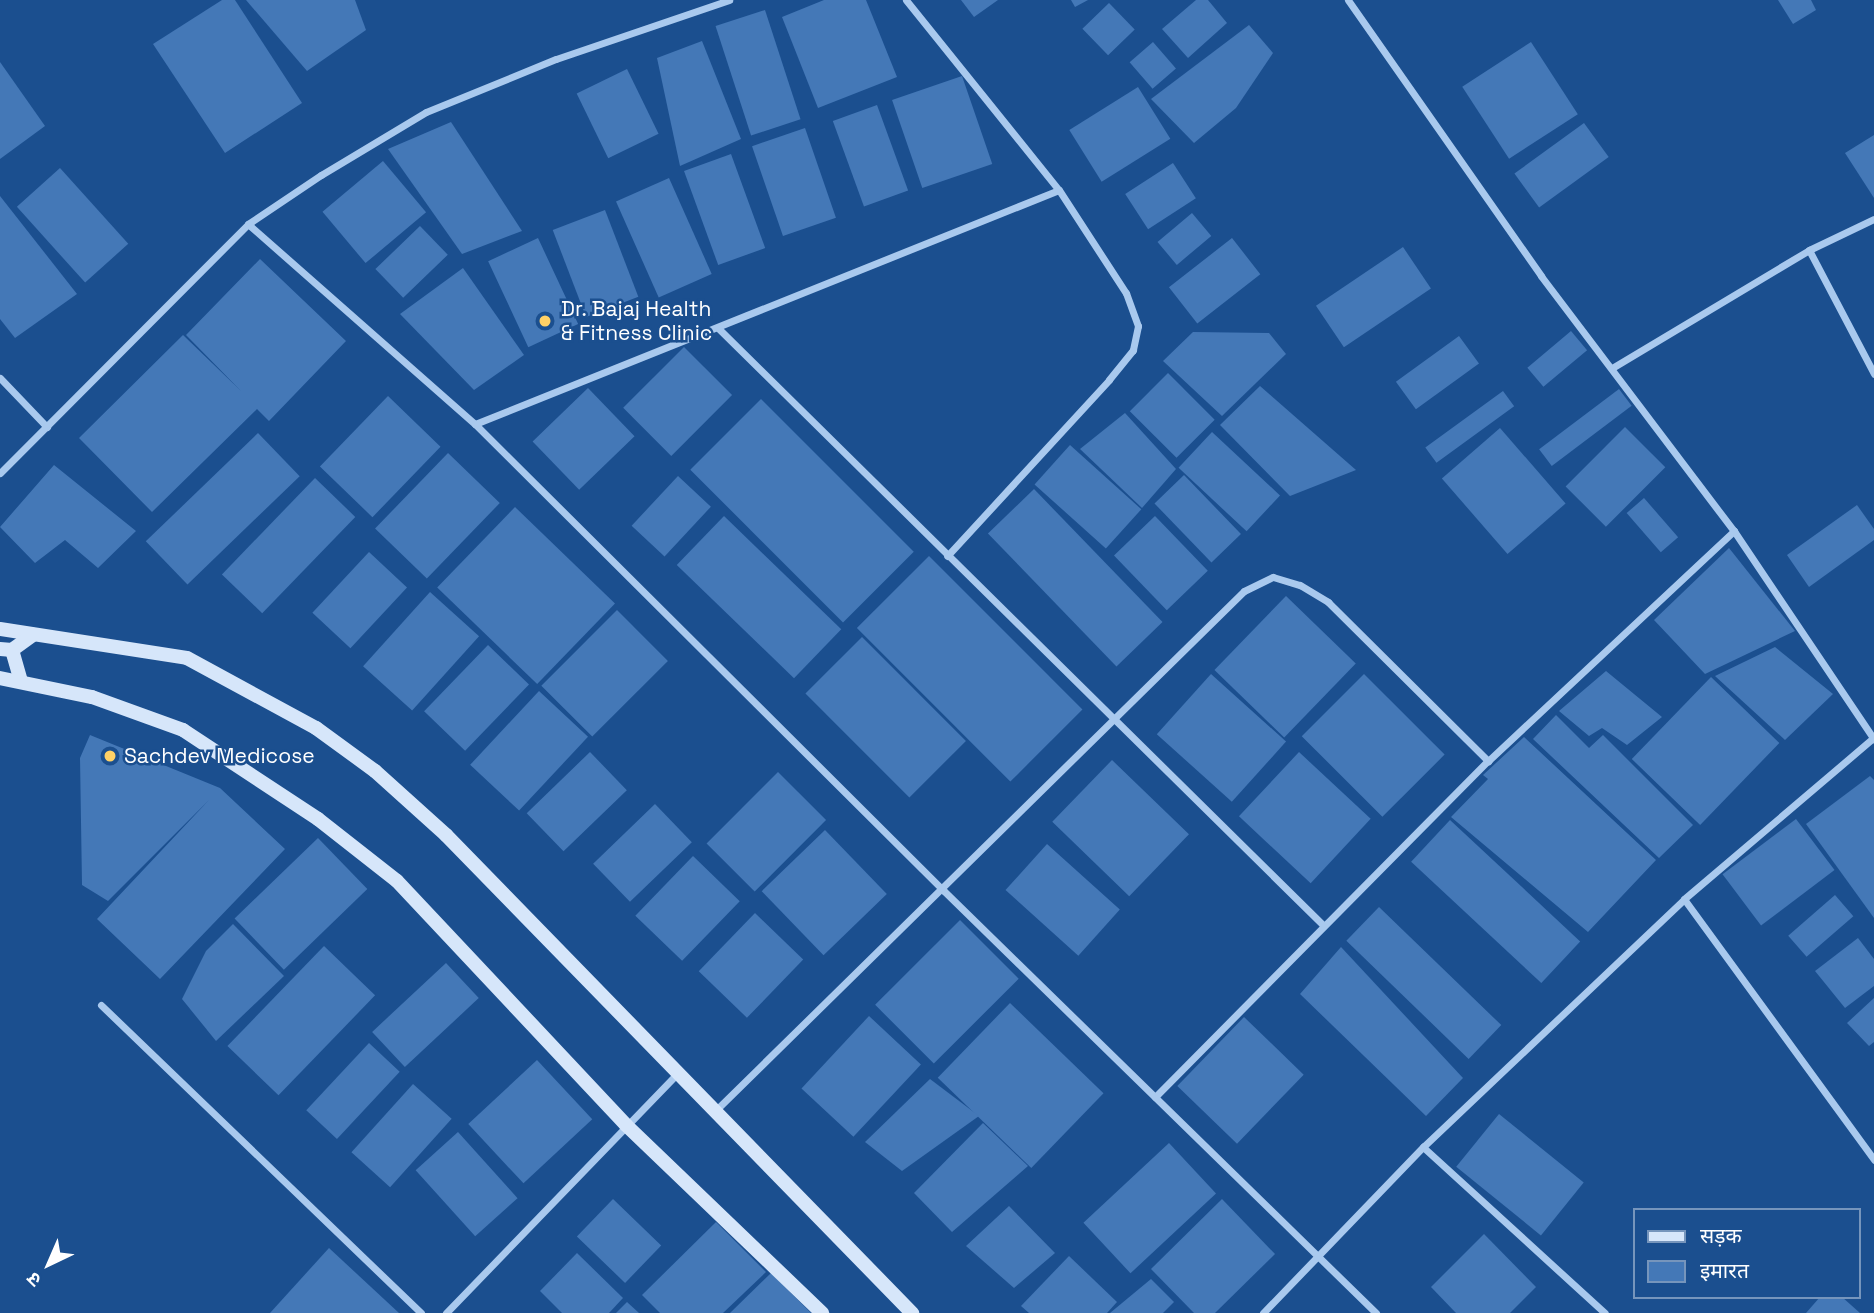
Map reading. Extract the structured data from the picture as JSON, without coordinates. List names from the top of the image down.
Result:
{
  "places": ["Dr. Bajaj Health & Fitness Clinic", "Sachdev Medicose"],
  "legend": ["सड़क", "इमारत"],
  "north": "bottom left"
}
